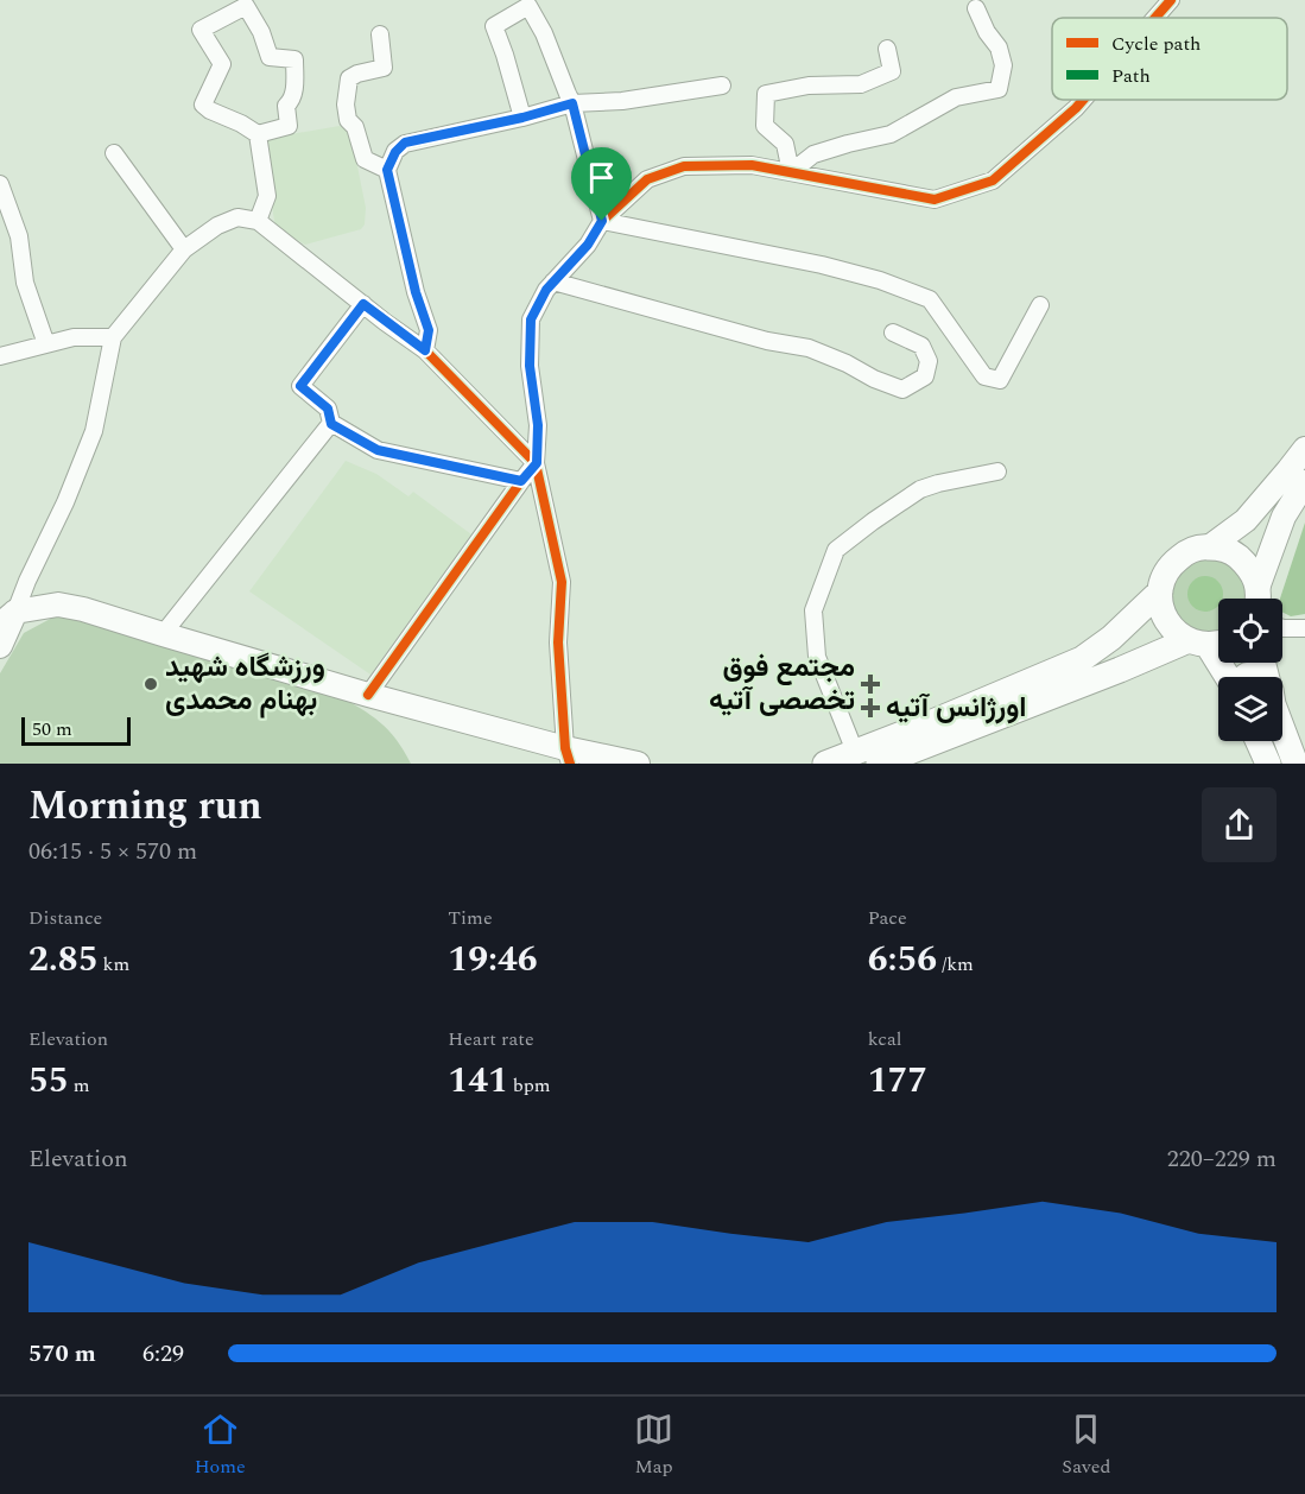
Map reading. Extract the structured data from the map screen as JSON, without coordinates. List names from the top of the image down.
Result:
{
  "places": {
    "other": ["ورزشگاه شهید بهنام محمدی"],
    "health": ["مجتمع فوق تخصصی آتیه", "اورژانس آتیه"]
  },
  "legend": ["Cycle path", "Path"],
  "scale_bar": "50 m",
  "page": {
    "scale": "50 m",
    "heading": ["Morning run", "06:15 · 5 × 570 m"],
    "stats": [
      ["Distance", "2.85 km"],
      ["Time", "19:46"],
      ["Pace", "6:56 /km"],
      ["Elevation", "55 m"],
      ["Heart rate", "141 bpm"],
      ["kcal", "177"]
    ],
    "chart": ["Elevation", "220–229 m"],
    "list": [
      {
        "name": "570 m",
        "note": "6:29"
      }
    ],
    "tabs": ["Home", "Map", "Saved"]
  }
}
